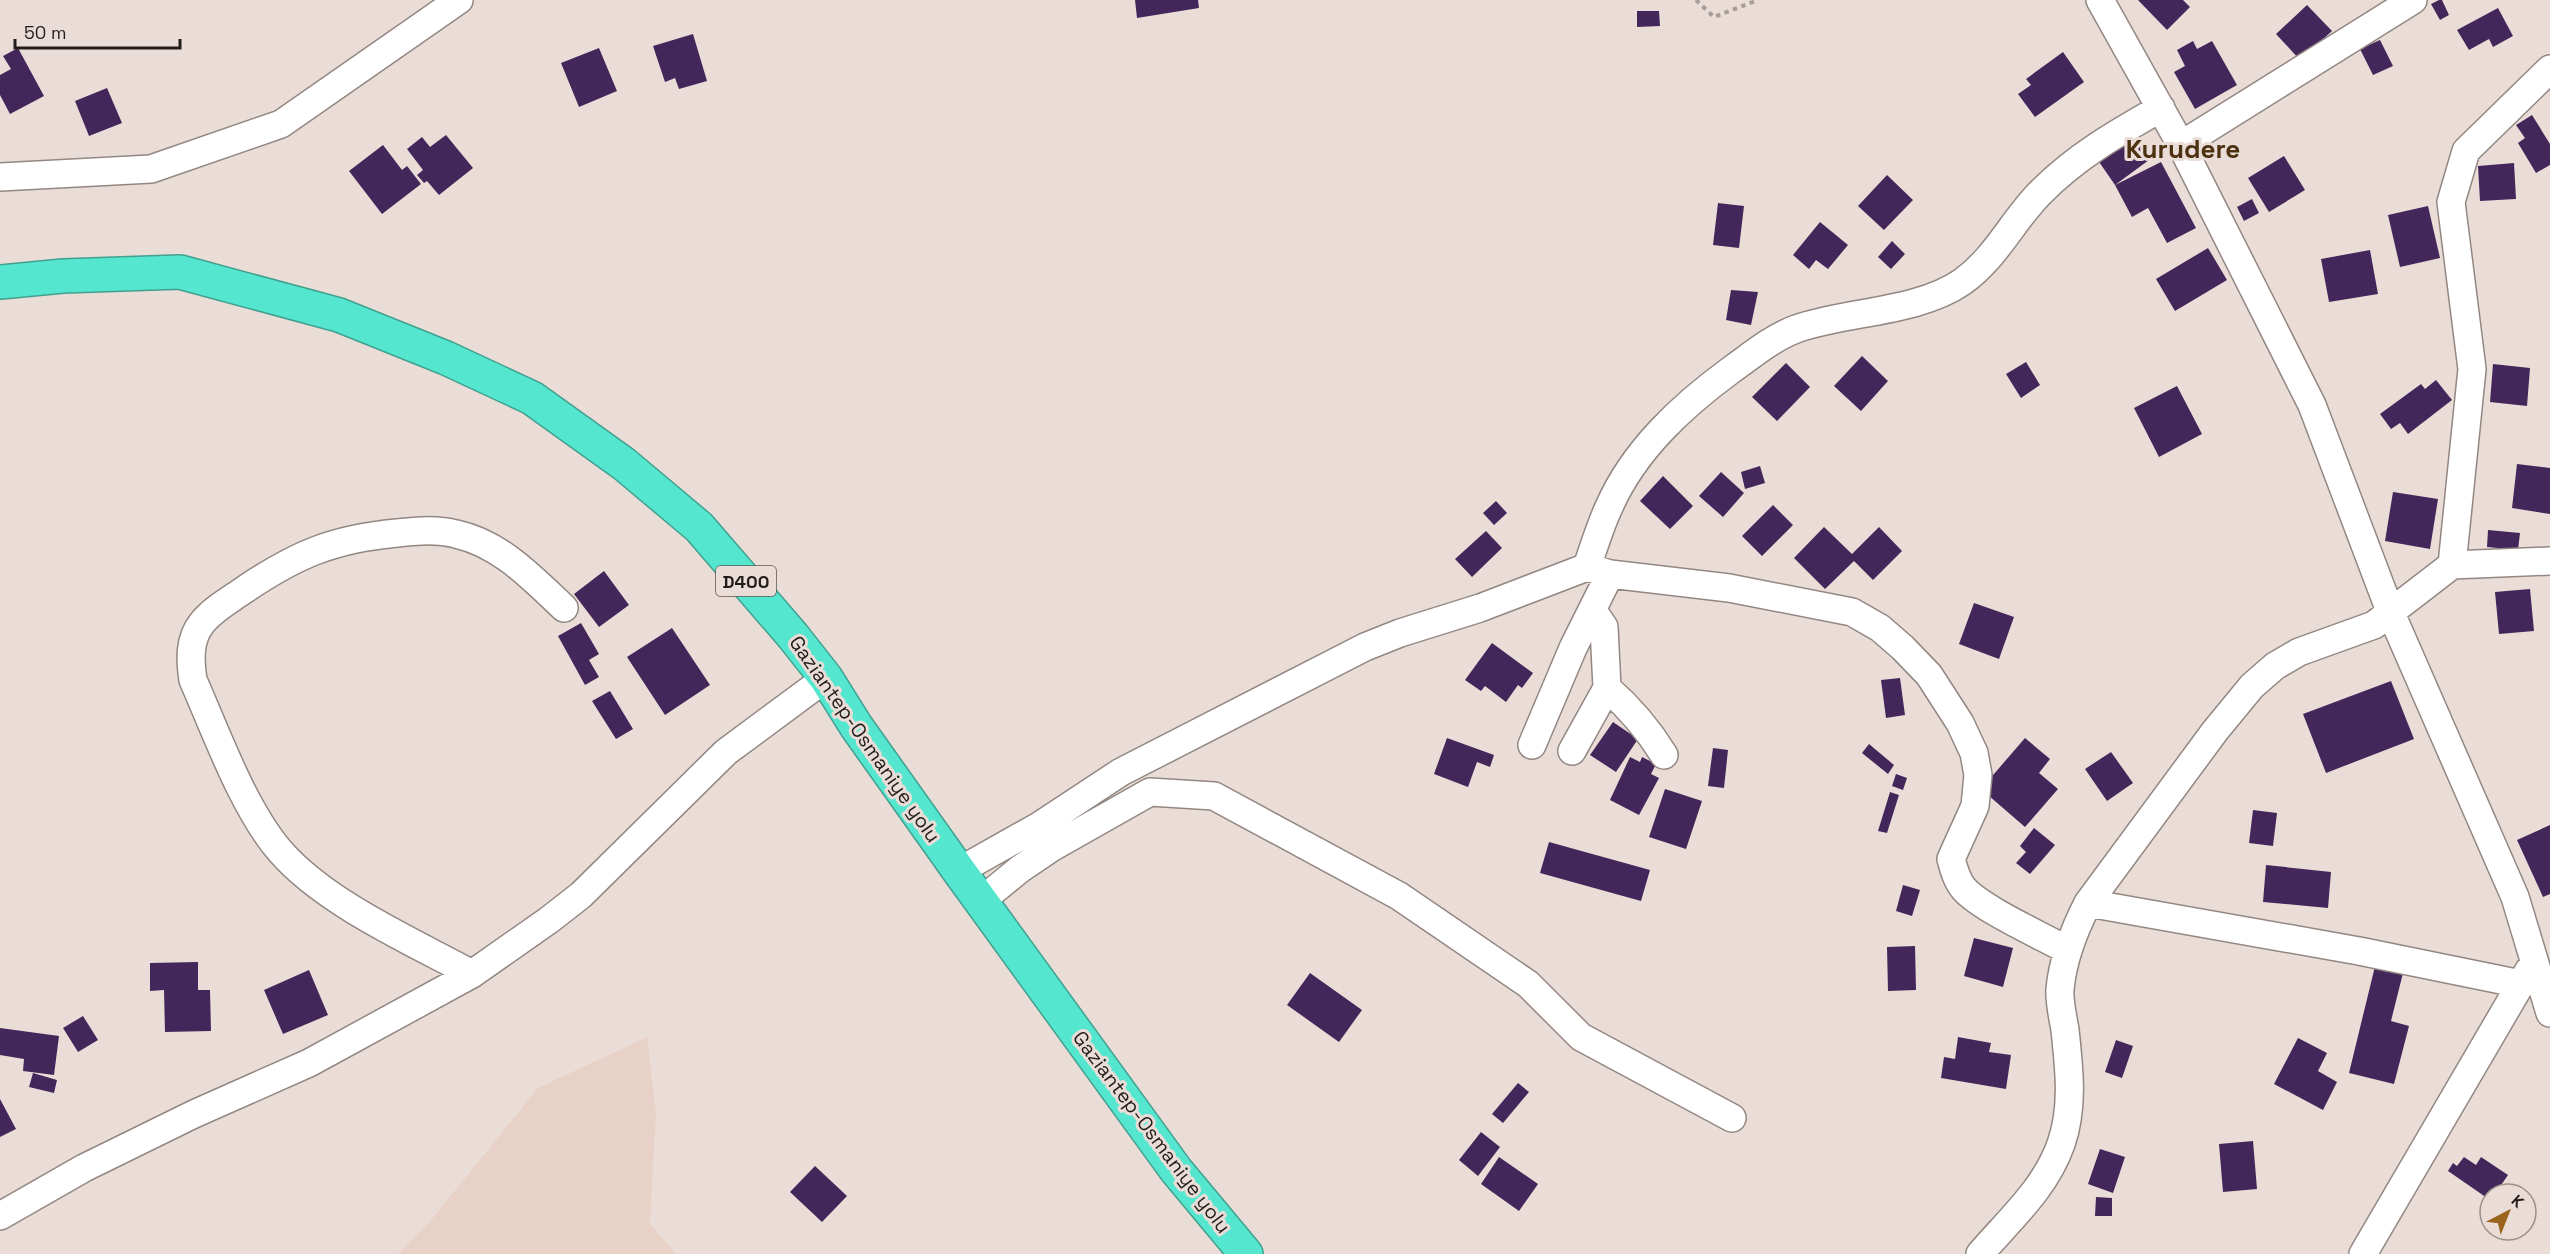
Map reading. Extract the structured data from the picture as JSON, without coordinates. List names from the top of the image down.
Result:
{
  "streets": {
    "highway": ["D400", "Gaziantep-Osmaniye yolu"]
  },
  "districts": ["Kurudere"],
  "scale_bar": "50 m",
  "north": "top right"
}
